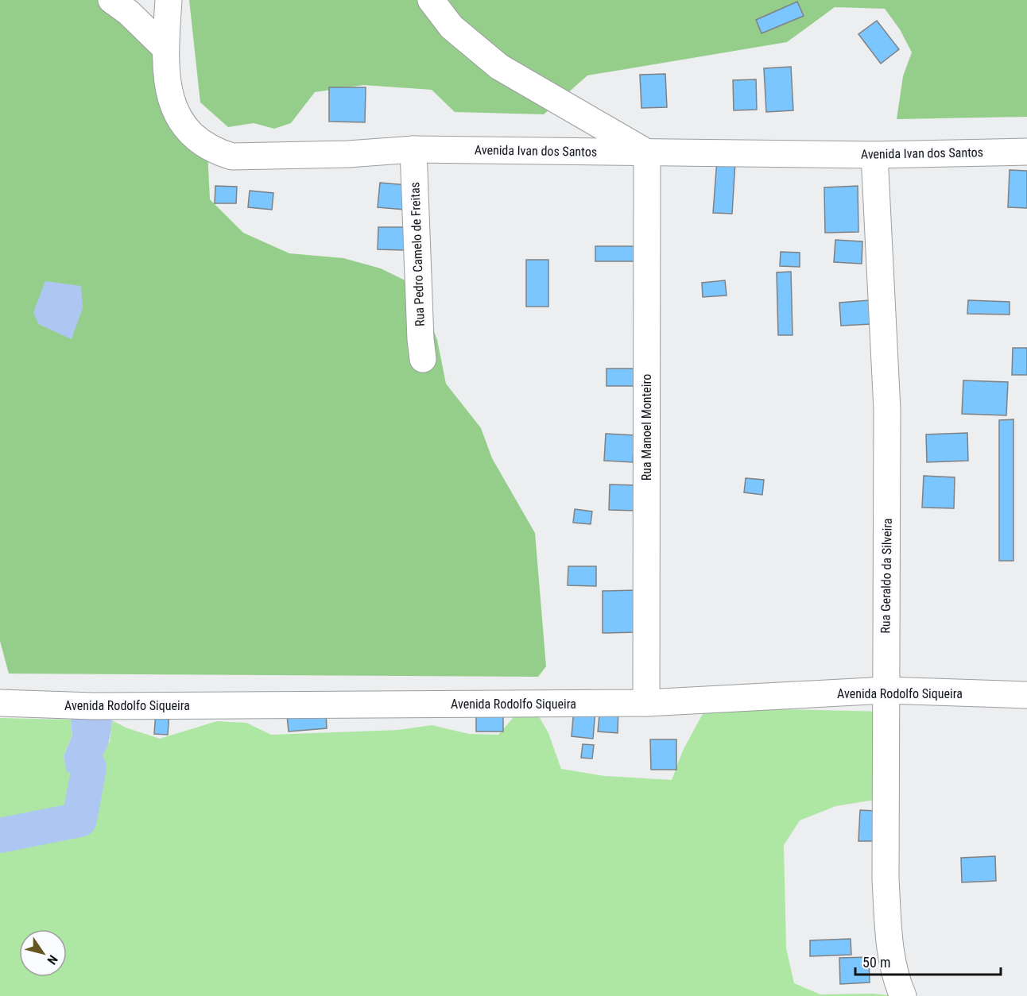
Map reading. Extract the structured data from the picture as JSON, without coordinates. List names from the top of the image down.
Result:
{
  "streets": {
    "street": [
      "Avenida Ivan dos Santos",
      "Rua Pedro Camelo de Freitas",
      "Rua Manoel Monteiro",
      "Rua Geraldo da Silveira",
      "Avenida Rodolfo Siqueira"
    ]
  },
  "crossings": [
    ["Avenida Ivan dos Santos", "Rua Pedro Camelo de Freitas"],
    ["Avenida Ivan dos Santos", "Rua Manoel Monteiro"],
    ["Avenida Ivan dos Santos", "Rua Geraldo da Silveira"],
    ["Rua Manoel Monteiro", "Avenida Rodolfo Siqueira"],
    ["Rua Geraldo da Silveira", "Avenida Rodolfo Siqueira"]
  ],
  "scale_bar": "50 m",
  "north": "bottom right"
}
